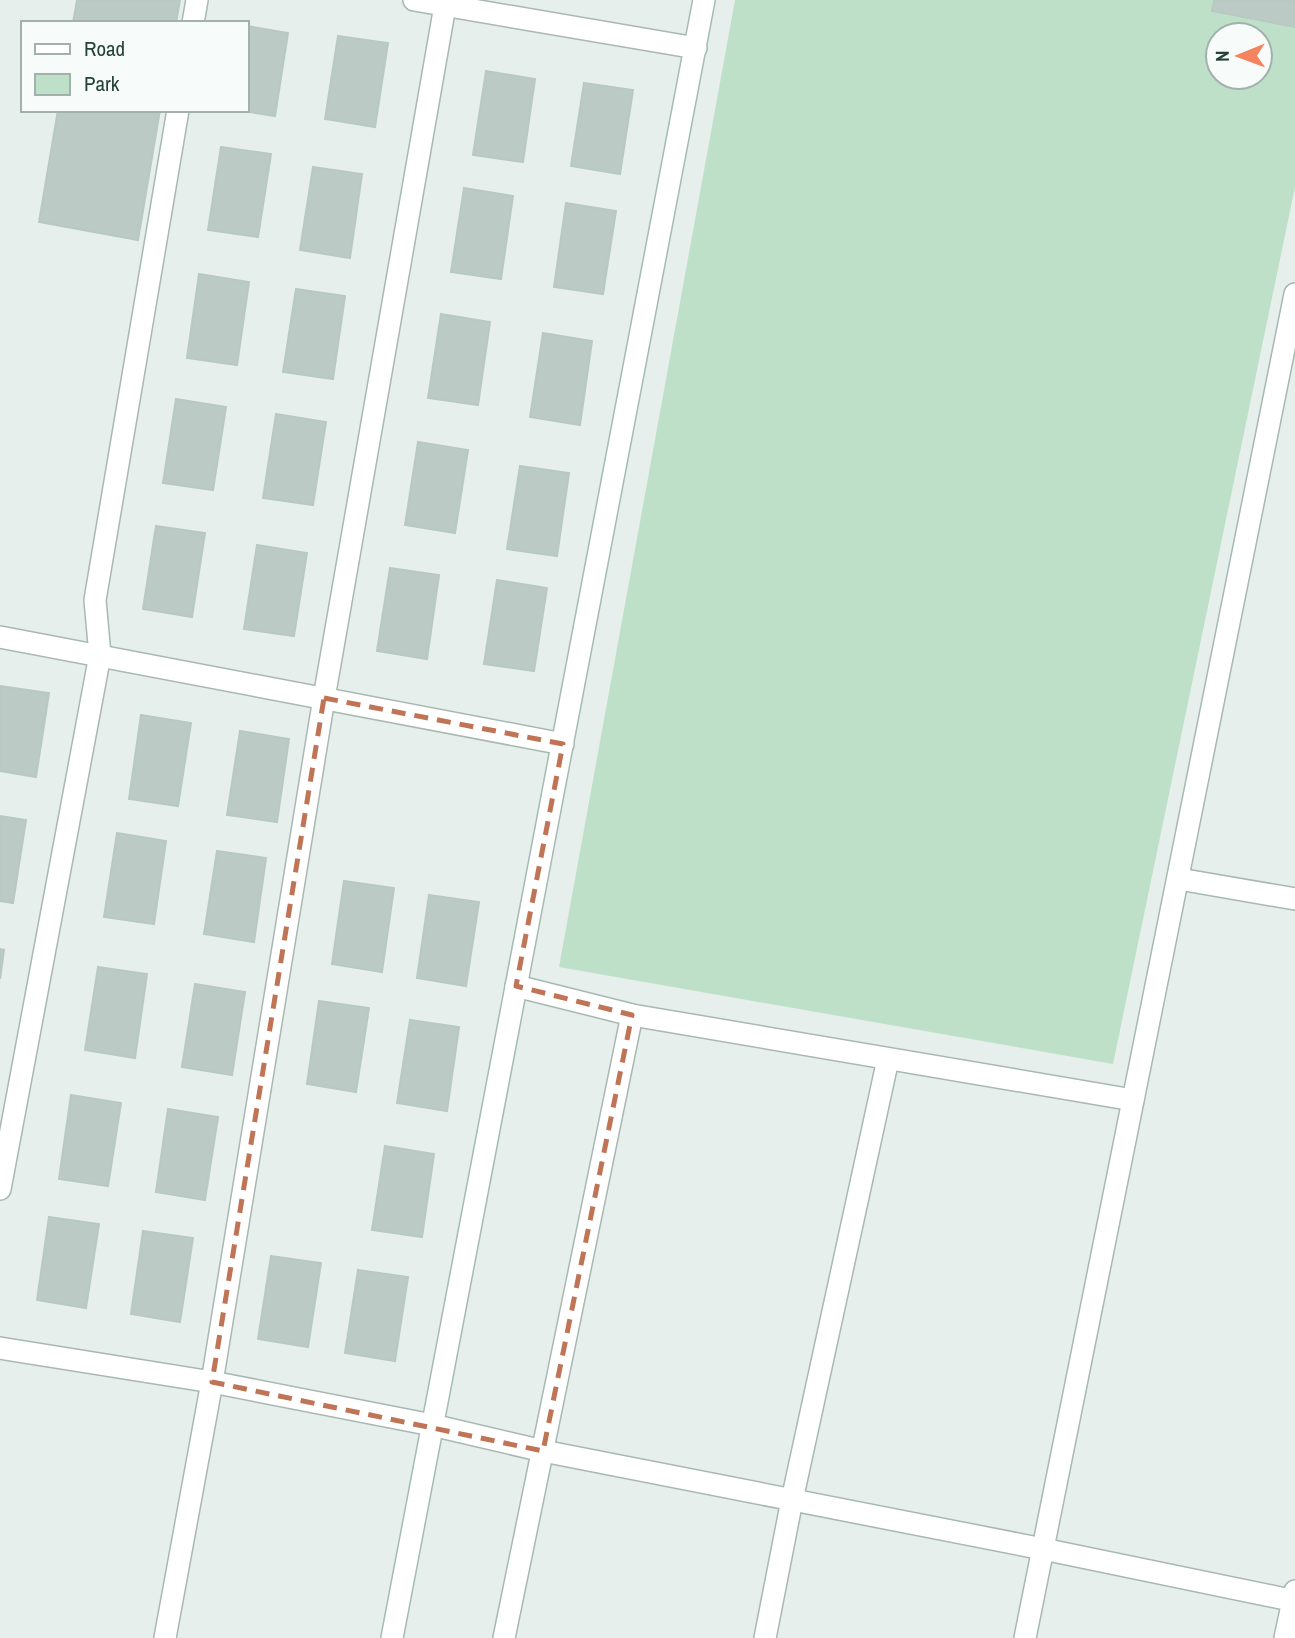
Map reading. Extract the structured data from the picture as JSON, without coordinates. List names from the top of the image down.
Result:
{
  "legend": ["Road", "Park"],
  "north": "left"
}
